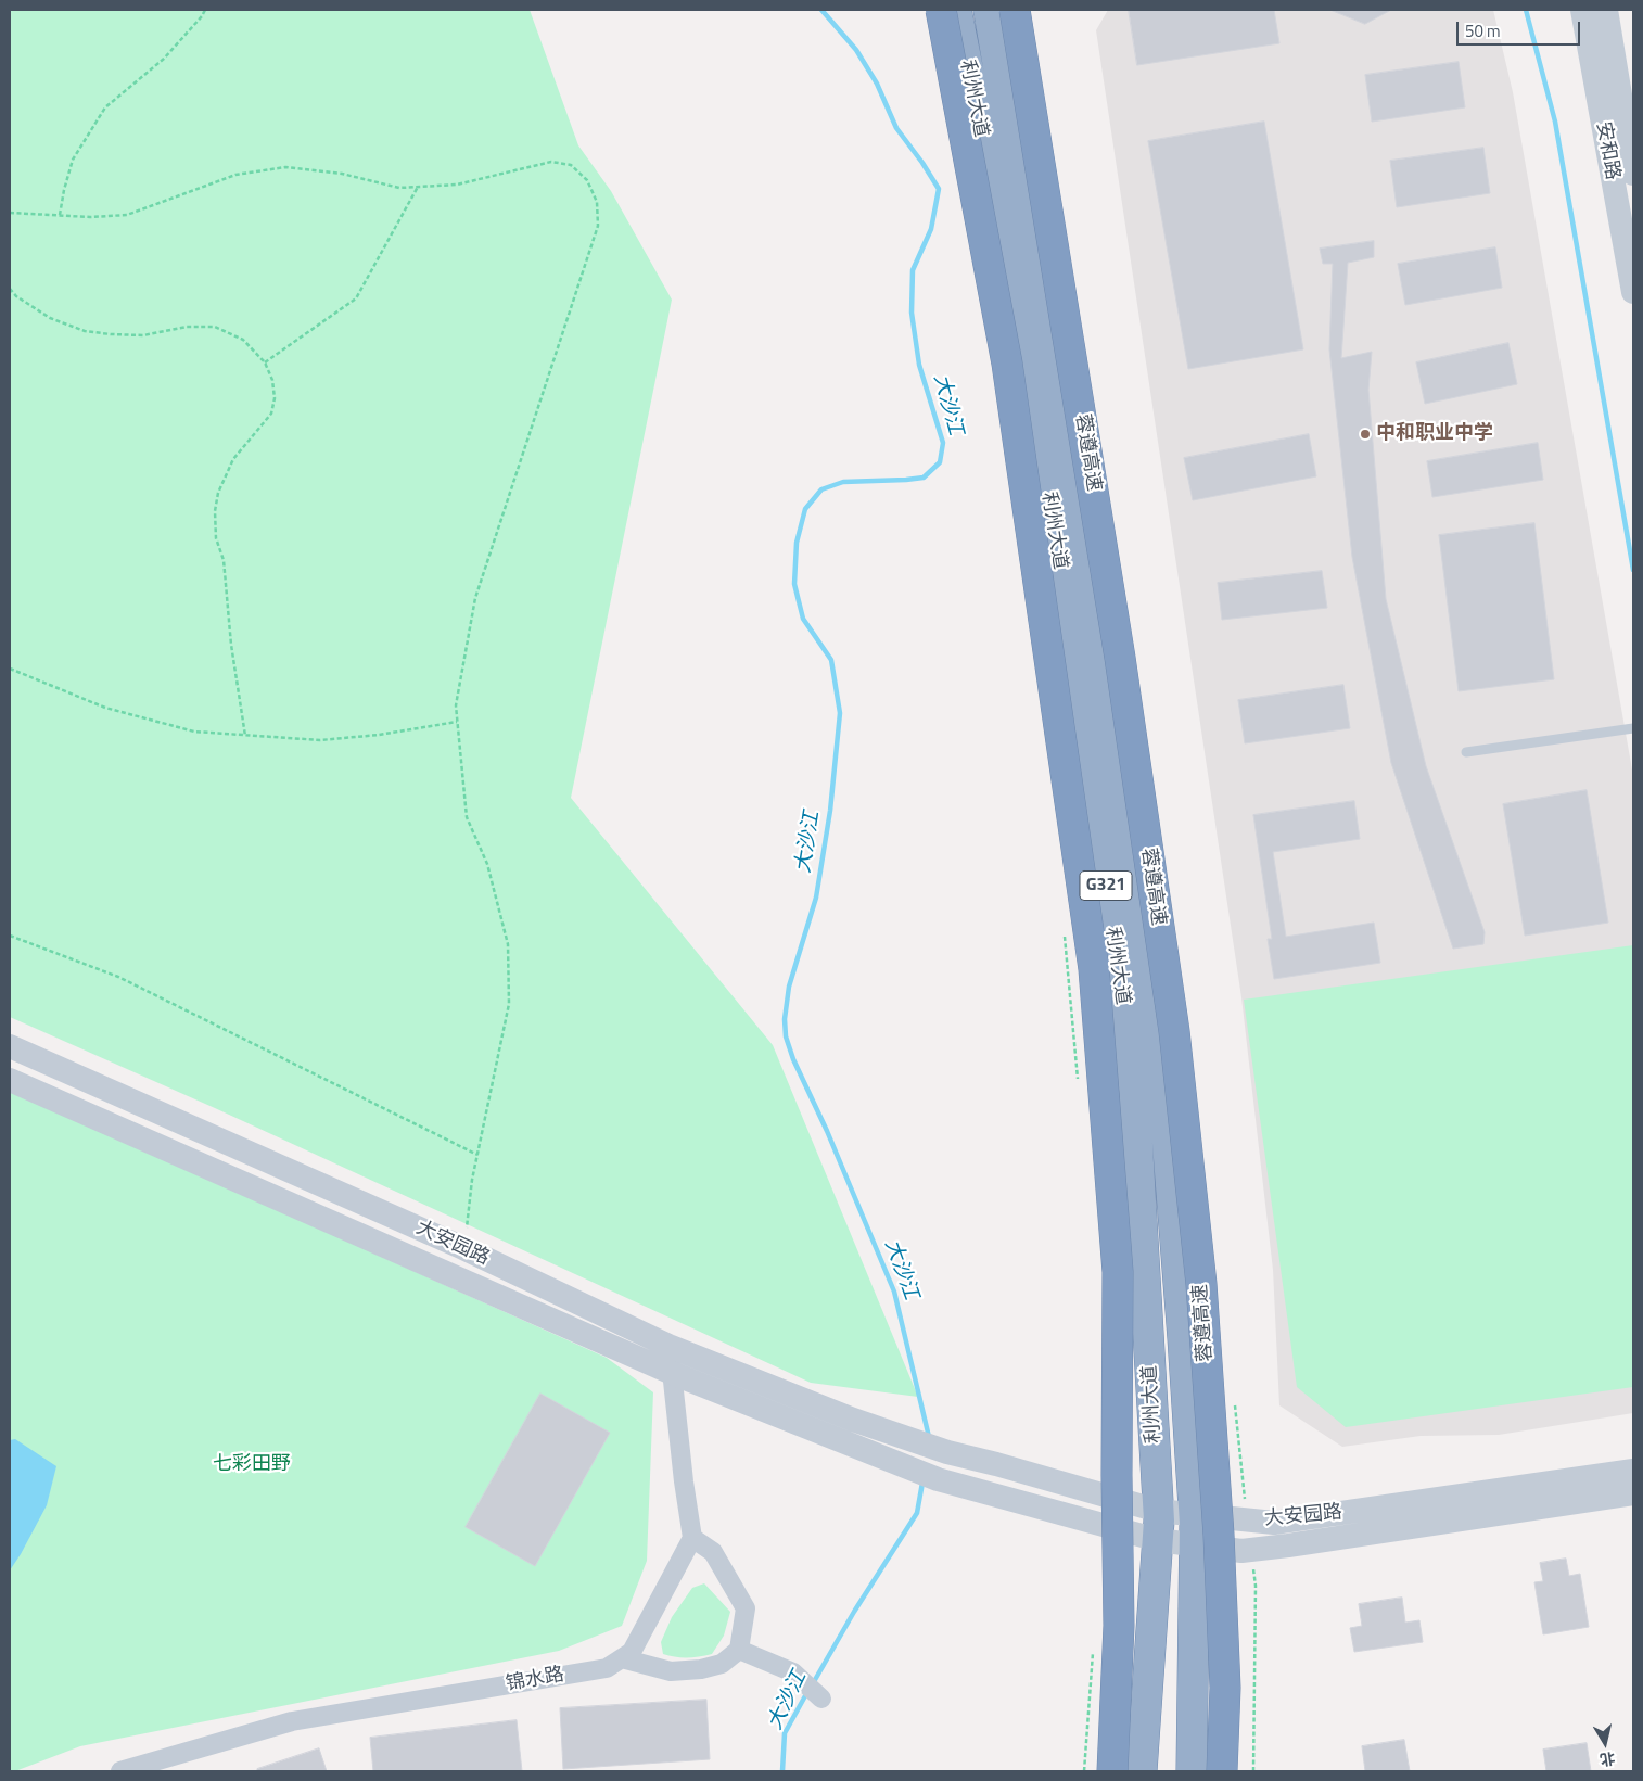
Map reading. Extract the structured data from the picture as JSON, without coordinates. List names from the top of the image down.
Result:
{
  "streets": {
    "highway": ["利州大道", "蓉遵高速", "G321"],
    "street": ["安和路", "大安园路", "锦水路"]
  },
  "crossings": [
    ["利州大道", "大安园路"]
  ],
  "water": ["大沙江"],
  "parks": ["七彩田野"],
  "places": ["中和职业中学"],
  "scale_bar": "50 m",
  "north": "bottom"
}
